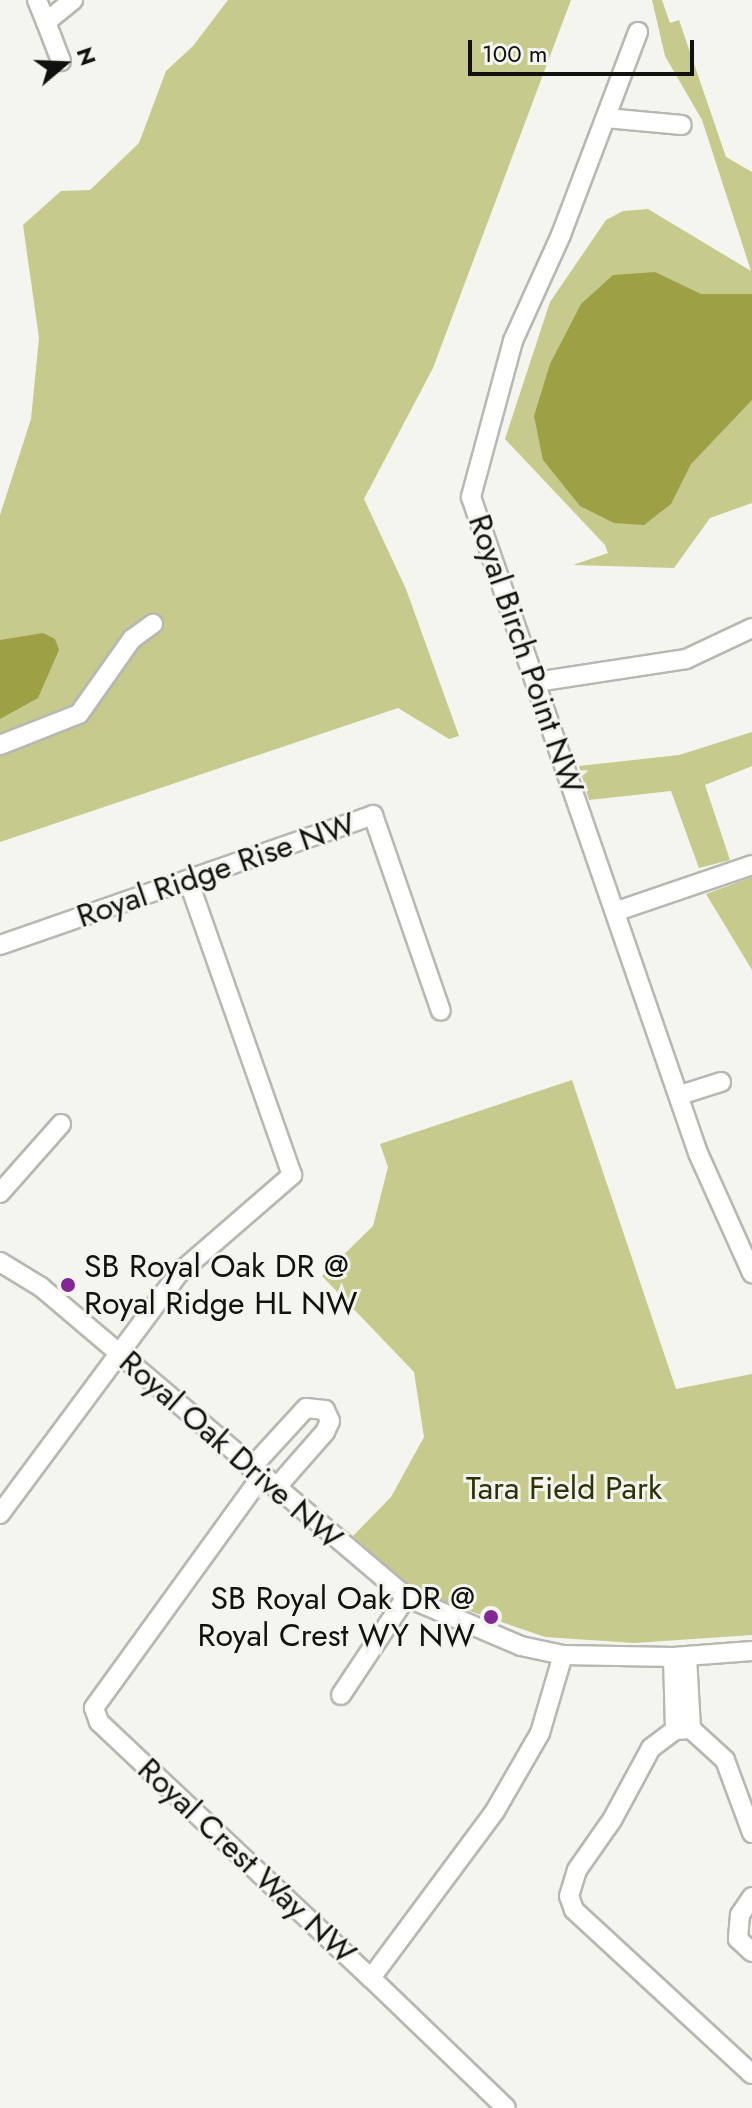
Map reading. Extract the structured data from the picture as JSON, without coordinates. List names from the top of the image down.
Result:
{
  "streets": {
    "street": [
      "Royal Birch Point NW",
      "Royal Ridge Rise NW",
      "Royal Oak Drive NW",
      "Royal Crest Way NW"
    ]
  },
  "crossings": [
    ["Royal Oak Drive NW", "Royal Crest Way NW"]
  ],
  "parks": ["Tara Field Park"],
  "places": ["SB Royal Oak DR @ Royal Ridge HL NW", "SB Royal Oak DR @ Royal Crest WY NW"],
  "scale_bar": "100 m",
  "north": "right"
}
